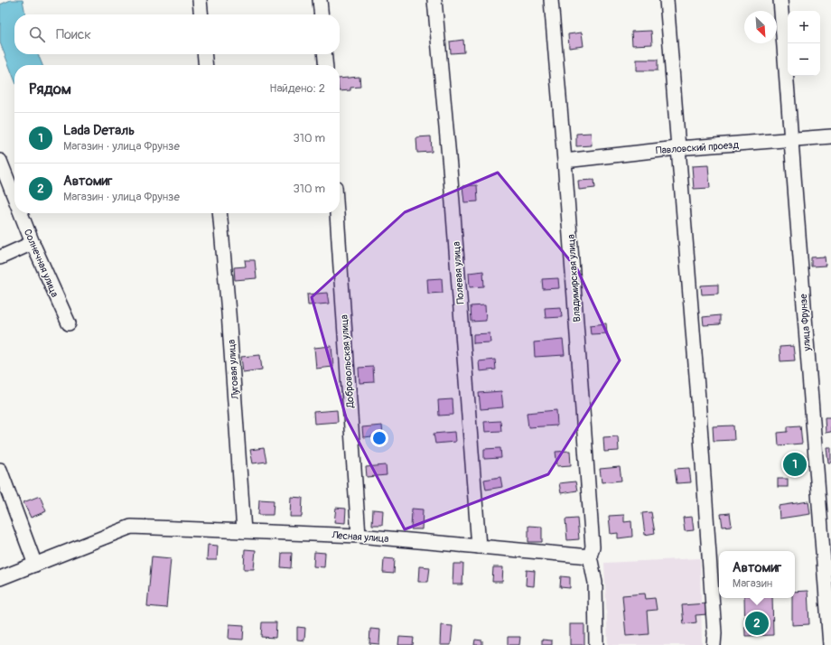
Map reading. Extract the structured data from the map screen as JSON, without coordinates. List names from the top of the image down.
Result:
{
  "streets": {
    "street": [
      "Павловский проезд",
      "Солнечная улица",
      "Полевая улица",
      "Владимирская улица",
      "улица Фрунзе",
      "Добровольская улица",
      "Луговая улица",
      "Лесная улица"
    ]
  },
  "crossings": [
    ["Павловский проезд", "Владимирская улица"],
    ["Павловский проезд", "улица Фрунзе"],
    ["Полевая улица", "Лесная улица"],
    ["Владимирская улица", "Лесная улица"],
    ["Добровольская улица", "Лесная улица"],
    ["Луговая улица", "Лесная улица"]
  ],
  "north": "bottom right",
  "page": {
    "map_buttons": ["+", "−"],
    "search": "Поиск",
    "heading": ["Рядом", "Найдено: 2"],
    "list": [
      {
        "mark": "1",
        "name": "Lada Dеталь",
        "note": "Магазин · улица Фрунзе",
        "value": "310 m"
      },
      {
        "mark": "2",
        "name": "Автомиг",
        "note": "Магазин · улица Фрунзе",
        "value": "310 m"
      }
    ],
    "pins": ["1", "2"],
    "popup": ["Автомиг", "Магазин"]
  }
}
